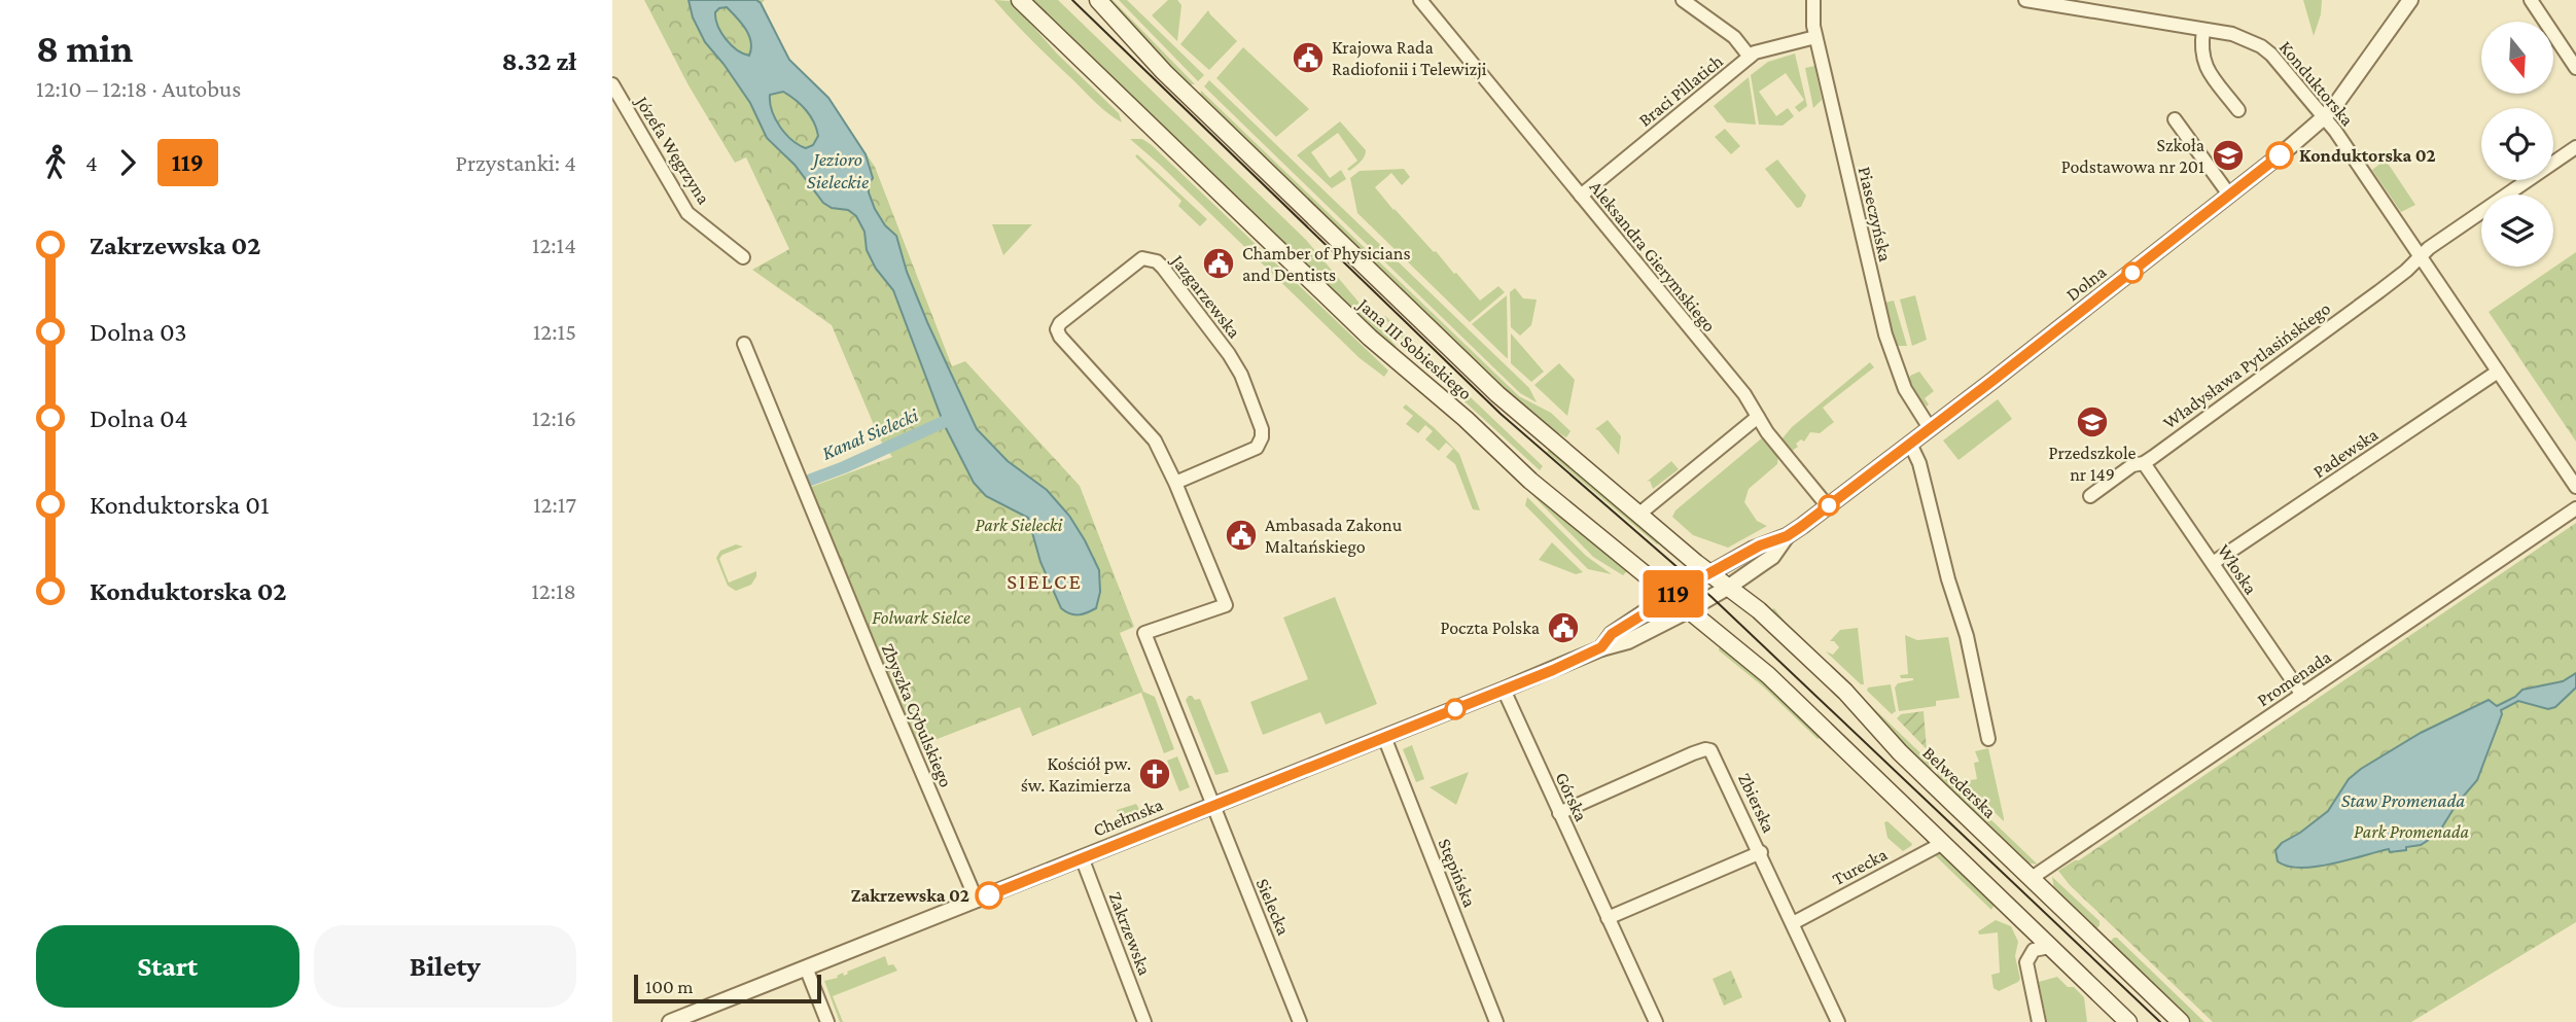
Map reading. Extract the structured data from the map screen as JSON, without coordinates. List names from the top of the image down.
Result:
{
  "streets": {
    "main road": ["Jana III Sobieskiego", "Belwederska"],
    "street": [
      "Konduktorska",
      "Braci Pillatich",
      "Józefa Węgrzyna",
      "Piaseczyńska",
      "Aleksandra Gierymskiego",
      "Dolna",
      "Jazgarzewska",
      "Władysława Pytlasińskiego",
      "Padewska",
      "Włoska",
      "Promenada",
      "Zbyszka Cybulskiego",
      "Górska",
      "Zbierska",
      "Chełmska",
      "Turecka",
      "Stępińska",
      "Sielecka",
      "Zakrzewska"
    ]
  },
  "crossings": [
    ["Konduktorska", "Dolna"],
    ["Konduktorska", "Władysława Pytlasińskiego"],
    ["Konduktorska", "Padewska"],
    ["Braci Pillatich", "Piaseczyńska"],
    ["Braci Pillatich", "Aleksandra Gierymskiego"],
    ["Piaseczyńska", "Dolna"],
    ["Aleksandra Gierymskiego", "Dolna"],
    ["Dolna", "Jana III Sobieskiego"],
    ["Dolna", "Belwederska"],
    ["Dolna", "Chełmska"],
    ["Jazgarzewska", "Chełmska"],
    ["Jazgarzewska", "Sielecka"],
    ["Jana III Sobieskiego", "Belwederska"],
    ["Jana III Sobieskiego", "Chełmska"],
    ["Władysława Pytlasińskiego", "Włoska"],
    ["Padewska", "Włoska"],
    ["Włoska", "Promenada"],
    ["Promenada", "Belwederska"],
    ["Zbyszka Cybulskiego", "Chełmska"],
    ["Belwederska", "Chełmska"],
    ["Górska", "Zbierska"],
    ["Górska", "Chełmska"],
    ["Zbierska", "Turecka"],
    ["Chełmska", "Stępińska"],
    ["Chełmska", "Sielecka"],
    ["Chełmska", "Zakrzewska"]
  ],
  "districts": ["SIELCE"],
  "water": ["Jezioro Sieleckie", "Kanał Sielecki", "Staw Promenada"],
  "parks": ["Park Sielecki", "Folwark Sielce", "Park Promenada"],
  "places": {
    "public building": [
      "Krajowa Rada Radiofonii i Telewizji",
      "Chamber of Physicians and Dentists",
      "Ambasada Zakonu Maltańskiego",
      "Poczta Polska"
    ],
    "school or university": ["Szkoła Podstawowa nr 201", "Przedszkole nr 149"],
    "other": ["Konduktorska 02", "Zakrzewska 02"],
    "church": ["Kościół pw. św. Kazimierza"]
  },
  "lines": ["bus line 119"],
  "scale_bar": "100 m",
  "north": "bottom",
  "page": {
    "heading": ["8 min", "12:10 – 12:18 · Autobus", "8.32 zł"],
    "on_map": "119",
    "legs": ["4", "119", "Przystanki: 4"],
    "list": [
      {
        "name": "Zakrzewska 02",
        "value": "12:14"
      },
      {
        "name": "Dolna 03",
        "value": "12:15"
      },
      {
        "name": "Dolna 04",
        "value": "12:16"
      },
      {
        "name": "Konduktorska 01",
        "value": "12:17"
      },
      {
        "name": "Konduktorska 02",
        "value": "12:18"
      }
    ],
    "buttons": ["Start", "Bilety"],
    "scale": "100 m"
  }
}
